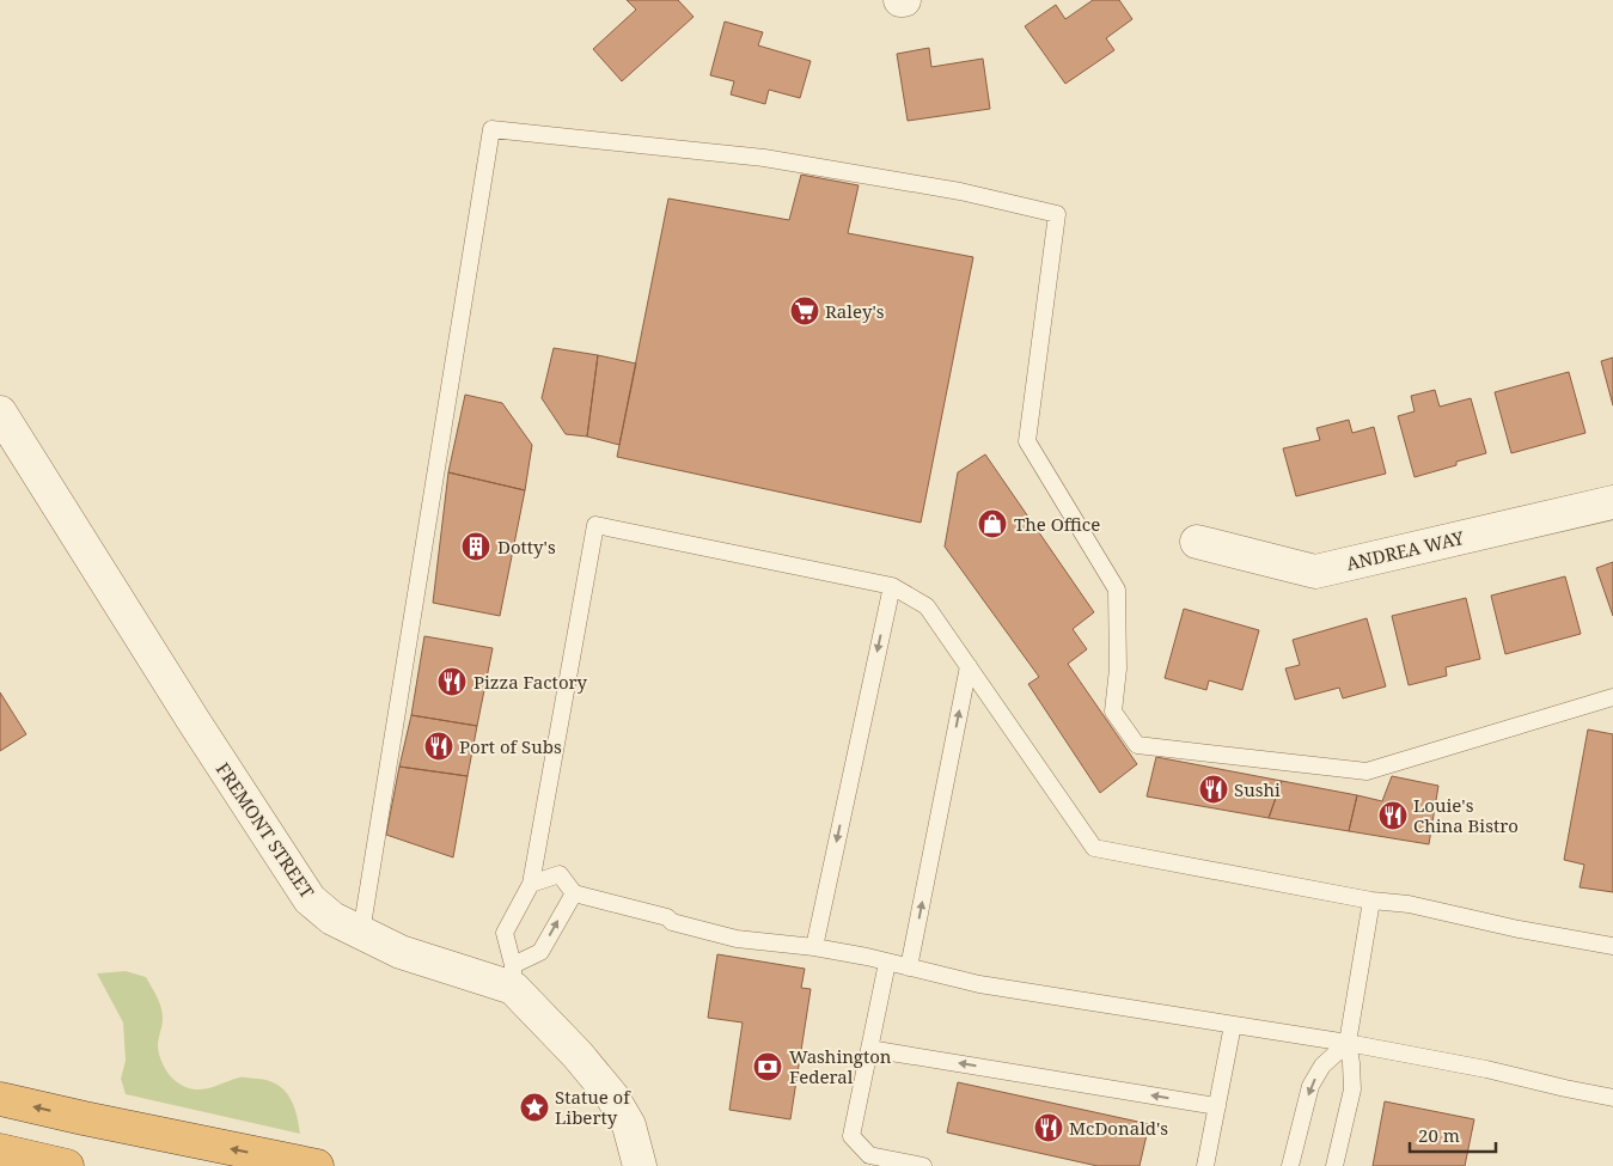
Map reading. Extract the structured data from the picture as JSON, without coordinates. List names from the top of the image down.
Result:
{
  "streets": {
    "street": ["ANDREA WAY", "FREMONT STREET"]
  },
  "places": {
    "supermarket": ["Raley's"],
    "shop": ["The Office"],
    "building": ["Dotty's"],
    "restaurant": [
      "Pizza Factory",
      "Port of Subs",
      "Sushi",
      "Louie's China Bistro",
      "McDonald's"
    ],
    "bank": ["Washington Federal"],
    "place": ["Statue of Liberty"]
  },
  "scale_bar": "20 m"
}
